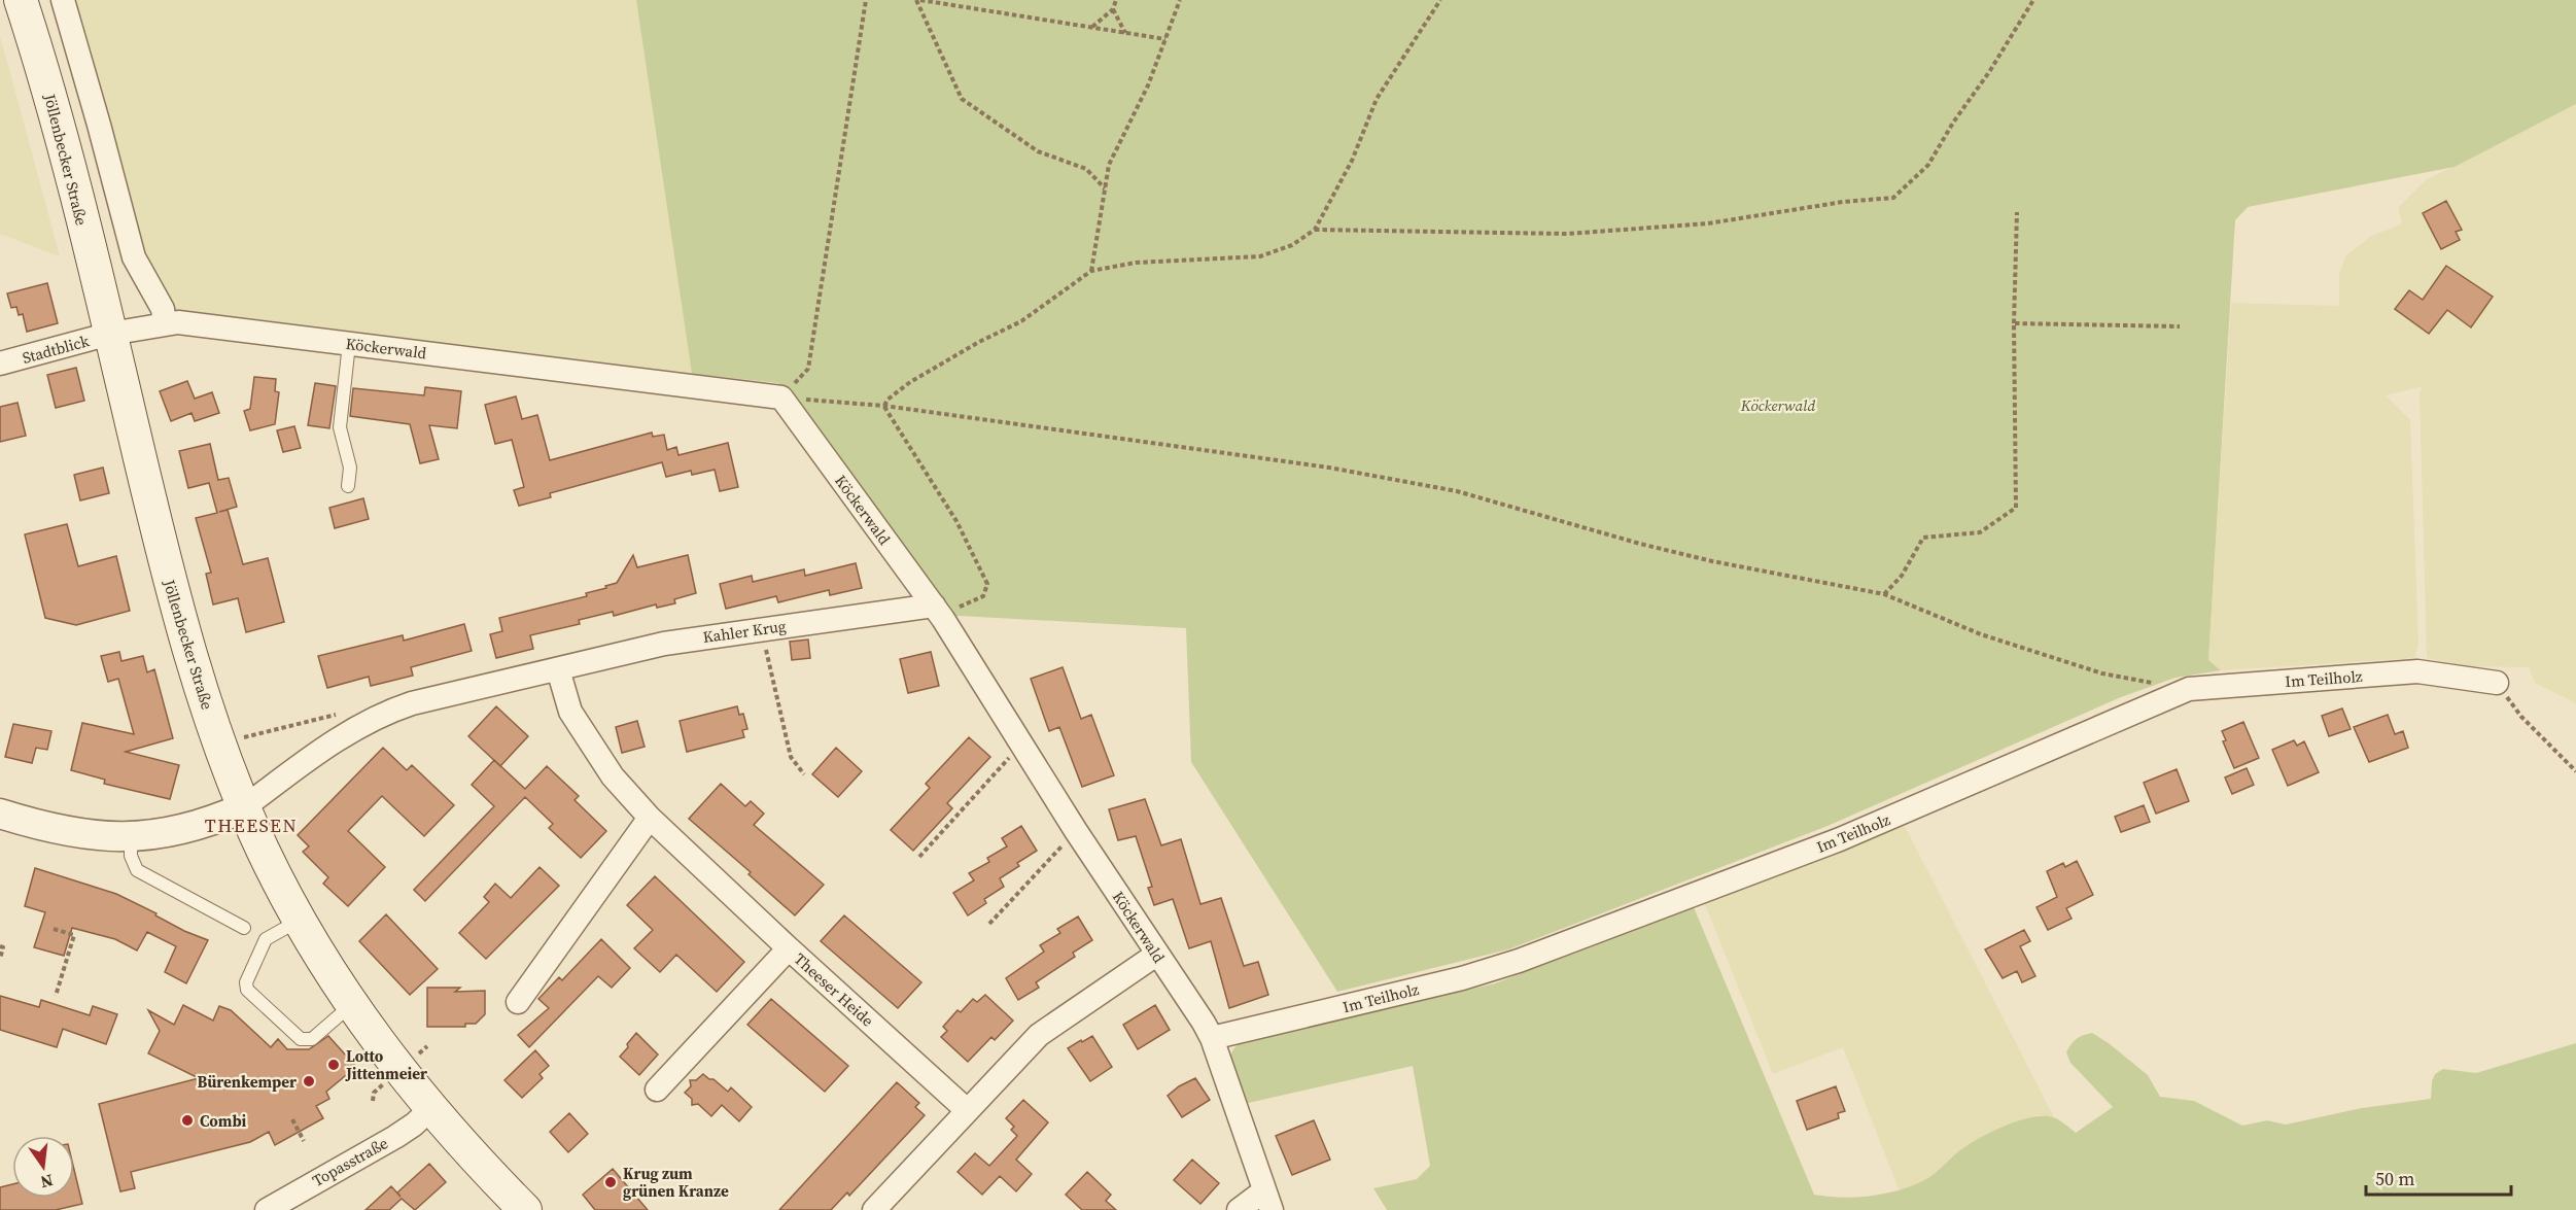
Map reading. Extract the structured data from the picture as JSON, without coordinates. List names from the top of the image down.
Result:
{
  "streets": {
    "main road": ["Jöllenbecker Straße"],
    "street": [
      "Köckerwald",
      "Stadtblick",
      "Kahler Krug",
      "Im Teilholz",
      "Theeser Heide",
      "Topasstraße"
    ]
  },
  "crossings": [
    ["Jöllenbecker Straße", "Köckerwald"],
    ["Jöllenbecker Straße", "Stadtblick"],
    ["Jöllenbecker Straße", "Kahler Krug"],
    ["Jöllenbecker Straße", "Topasstraße"],
    ["Köckerwald", "Stadtblick"],
    ["Köckerwald", "Kahler Krug"],
    ["Köckerwald", "Im Teilholz"]
  ],
  "districts": ["THEESEN"],
  "parks": ["Köckerwald"],
  "places": [
    "Lotto Jittenmeier",
    "Bürenkemper",
    "Combi",
    "Krug zum grünen Kranze"
  ],
  "scale_bar": "50 m",
  "north": "bottom"
}
